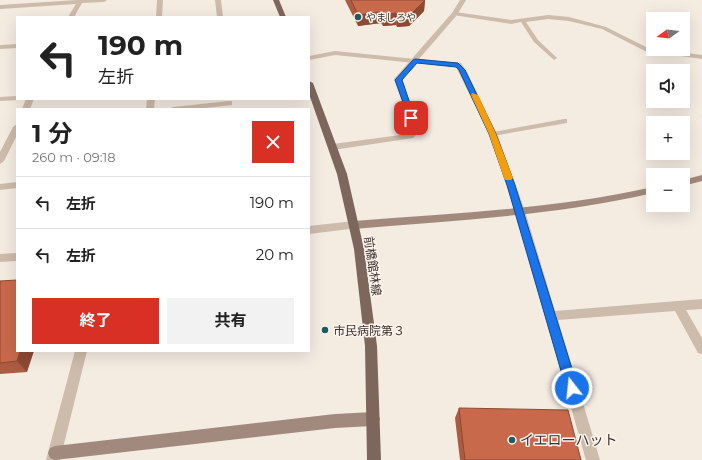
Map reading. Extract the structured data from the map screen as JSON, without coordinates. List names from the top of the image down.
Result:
{
  "streets": {
    "main road": ["前橋館林線"]
  },
  "places": ["やましろや", "市民病院第３", "イエローハット"],
  "north": "left",
  "page": {
    "map_buttons": ["+", "−"],
    "turn": ["190 m", "左折"],
    "heading": ["1 分", "260 m · 09:18"],
    "list": [
      {
        "name": "左折",
        "value": "190 m"
      },
      {
        "name": "左折",
        "value": "20 m"
      }
    ],
    "buttons": ["終了", "共有"]
  }
}
